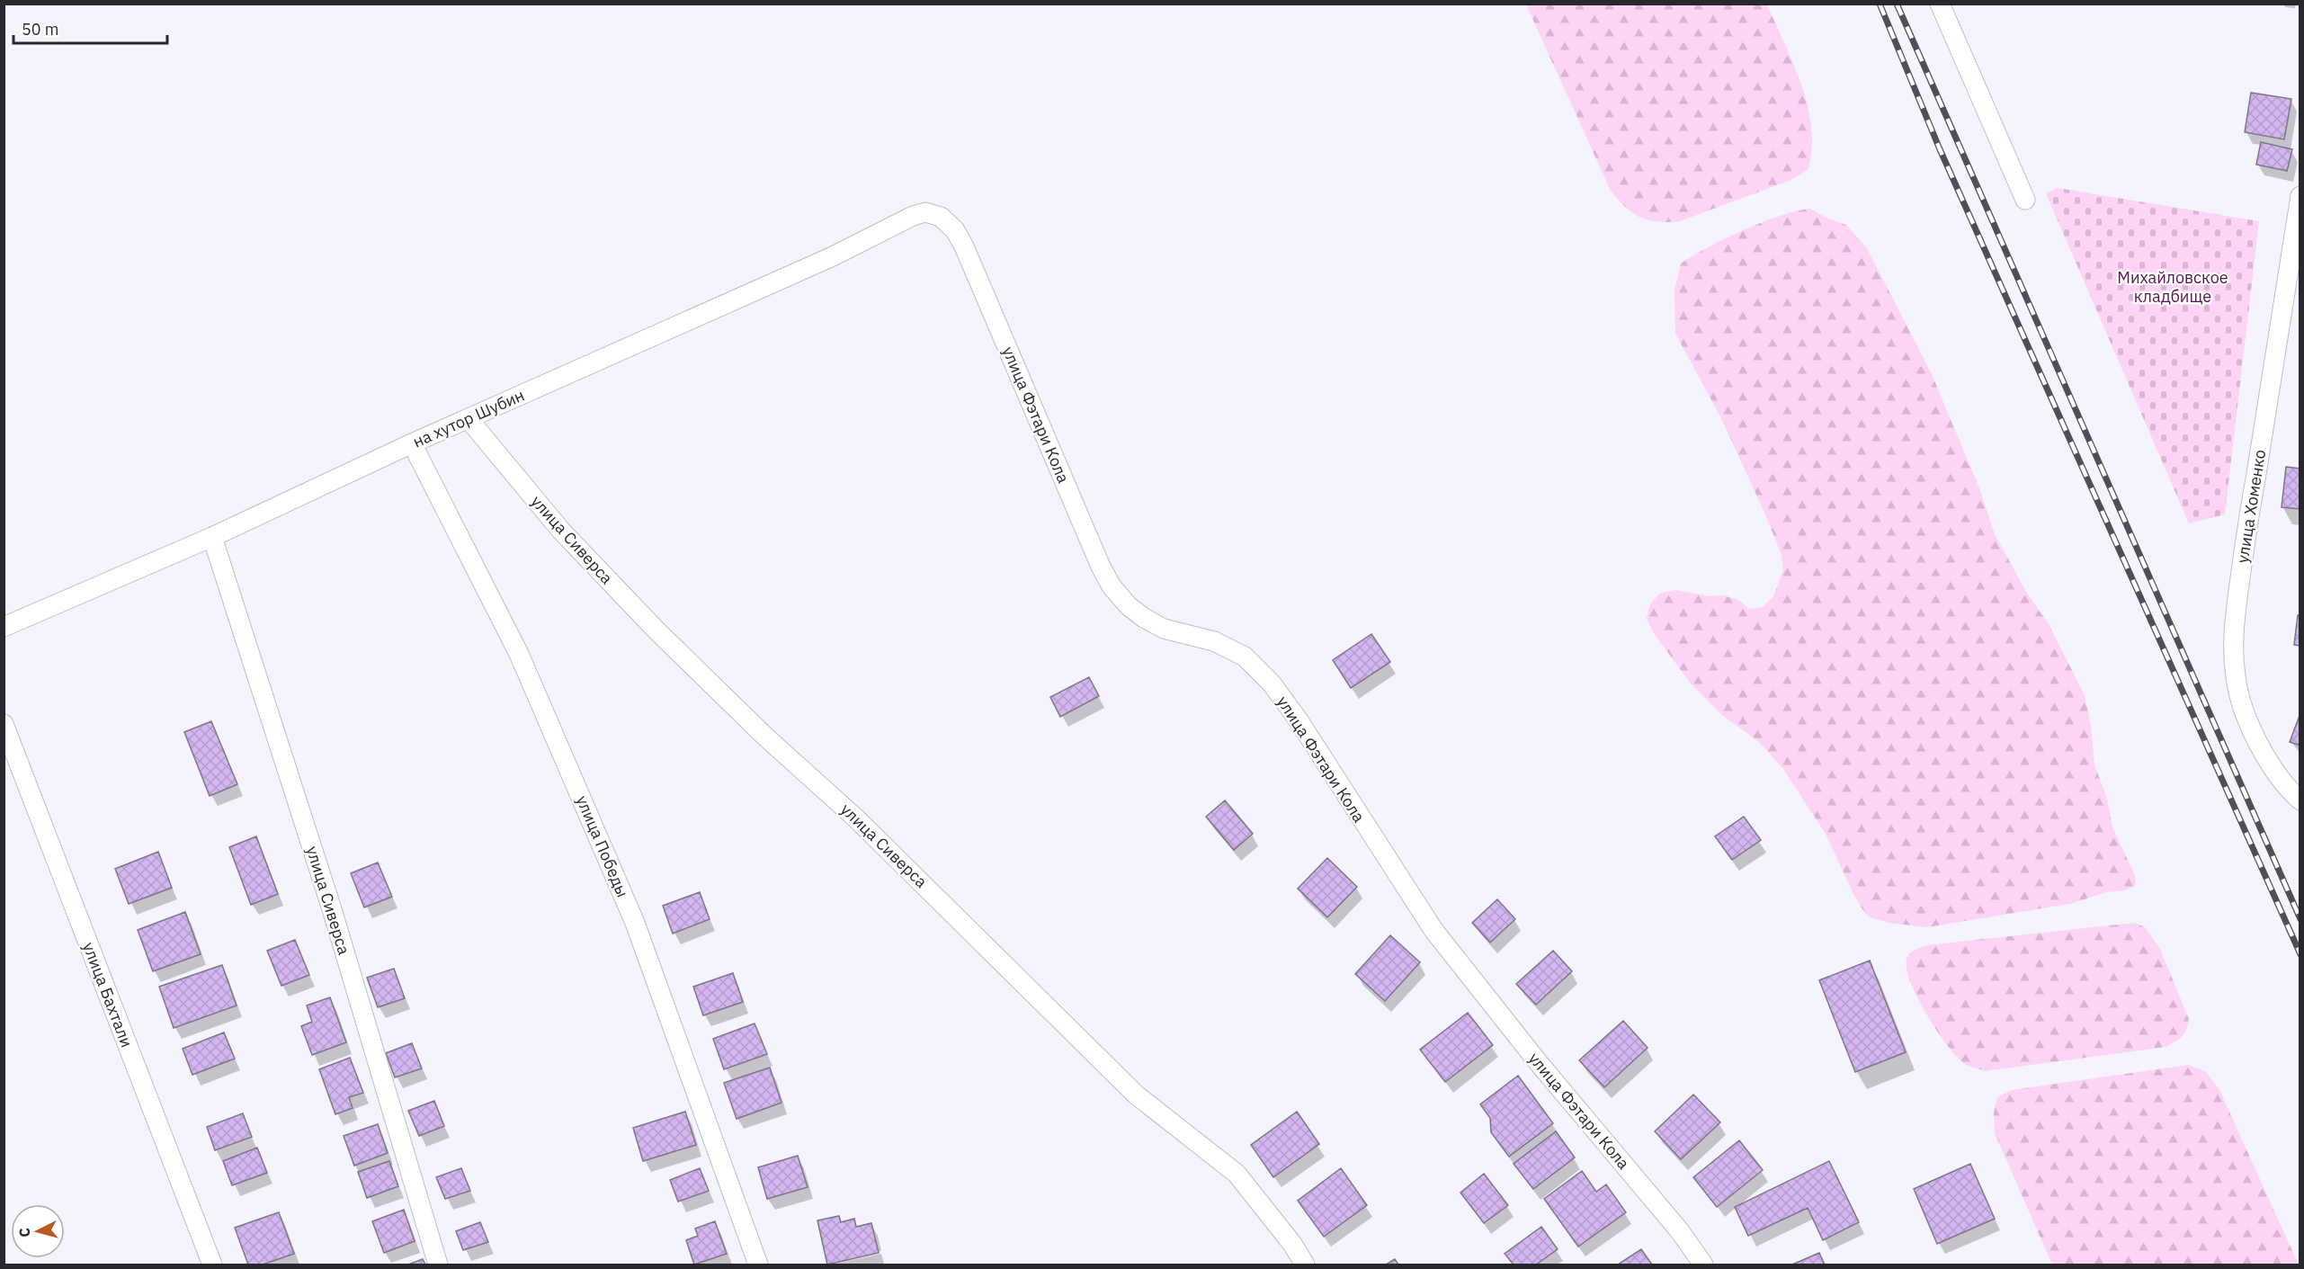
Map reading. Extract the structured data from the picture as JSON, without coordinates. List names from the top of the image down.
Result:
{
  "streets": {
    "street": [
      "улица Фэтари Кола",
      "на хутор Шубин",
      "улица Хоменко",
      "улица Сиверса",
      "улица Победы",
      "улица Бахтали"
    ]
  },
  "crossings": [
    ["улица Фэтари Кола", "на хутор Шубин"],
    ["на хутор Шубин", "улица Сиверса"],
    ["на хутор Шубин", "улица Победы"]
  ],
  "parks": ["Михайловское кладбище"],
  "scale_bar": "50 m",
  "north": "left"
}
